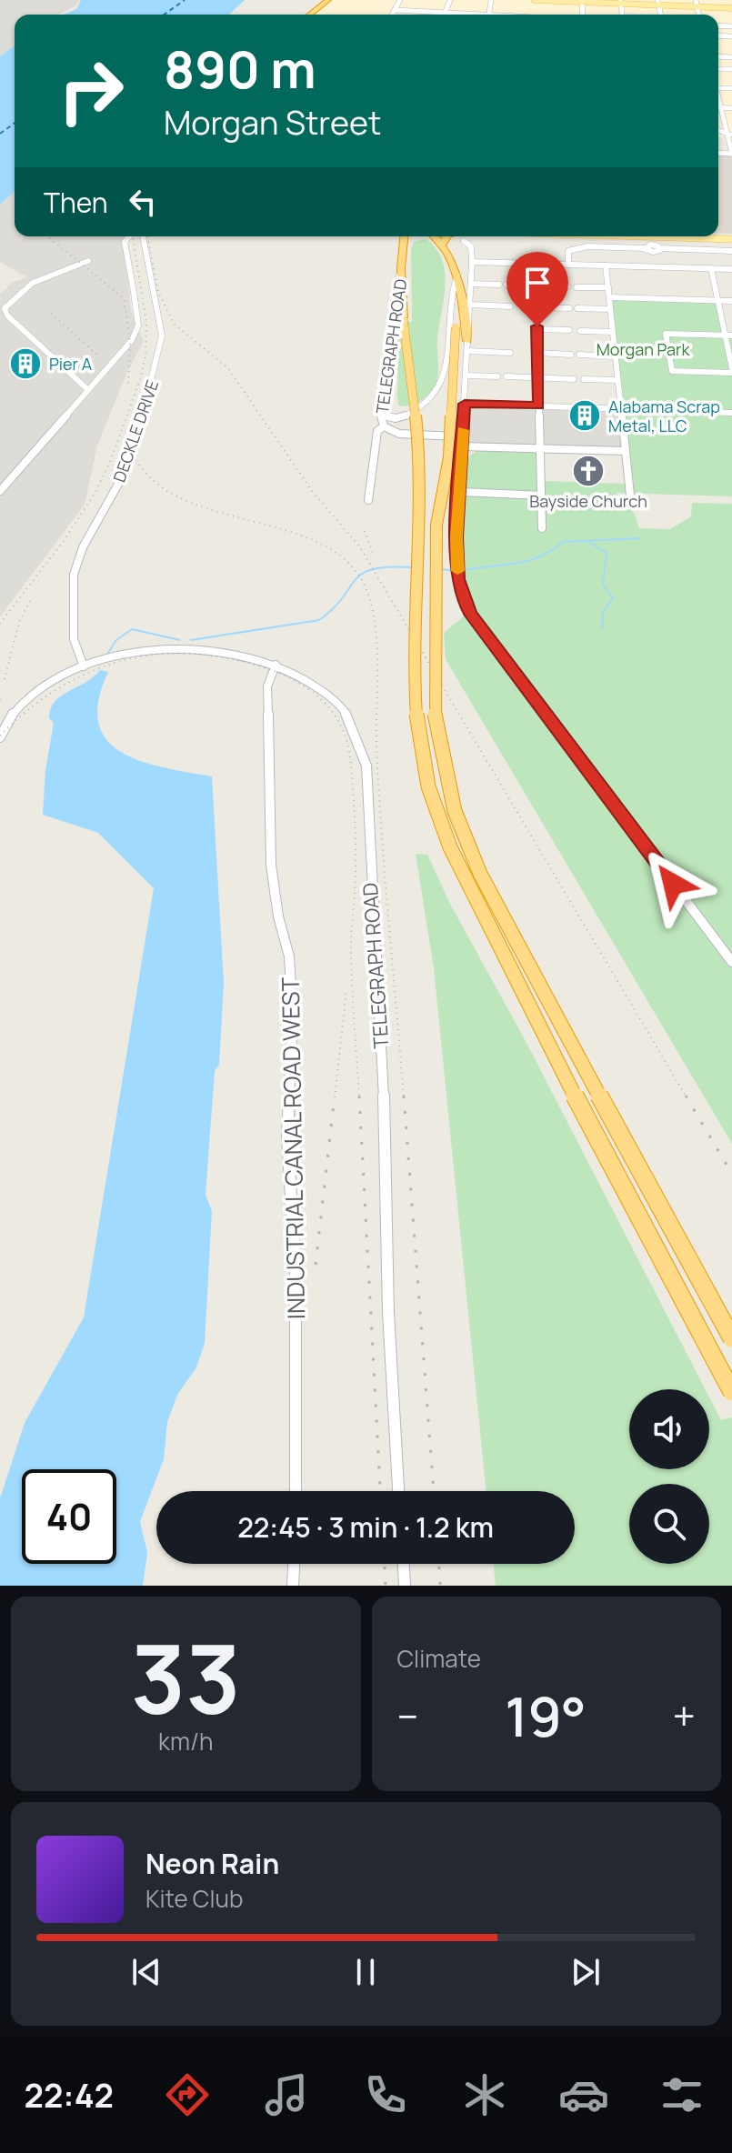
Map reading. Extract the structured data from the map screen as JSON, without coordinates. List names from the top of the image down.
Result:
{
  "streets": {
    "highway": ["TELEGRAPH ROAD"],
    "street": ["DECKLE DRIVE", "INDUSTRIAL CANAL ROAD WEST"]
  },
  "crossings": [
    ["TELEGRAPH ROAD", "DECKLE DRIVE"],
    ["TELEGRAPH ROAD", "INDUSTRIAL CANAL ROAD WEST"]
  ],
  "parks": ["Morgan Park"],
  "places": {
    "building": ["Pier A", "Alabama Scrap Metal, LLC"],
    "church": ["Bayside Church"]
  },
  "page": {
    "turn": ["890 m", "Morgan Street"],
    "then": "Then",
    "limit": "40",
    "trip": "22:45 · 3 min · 1.2 km",
    "tile": [
      ["33", "km/h"],
      "Climate"
    ],
    "heat": ["−", "19°", "+"],
    "song": ["Neon Rain", "Kite Club"],
    "tabs": "22:42"
  }
}
